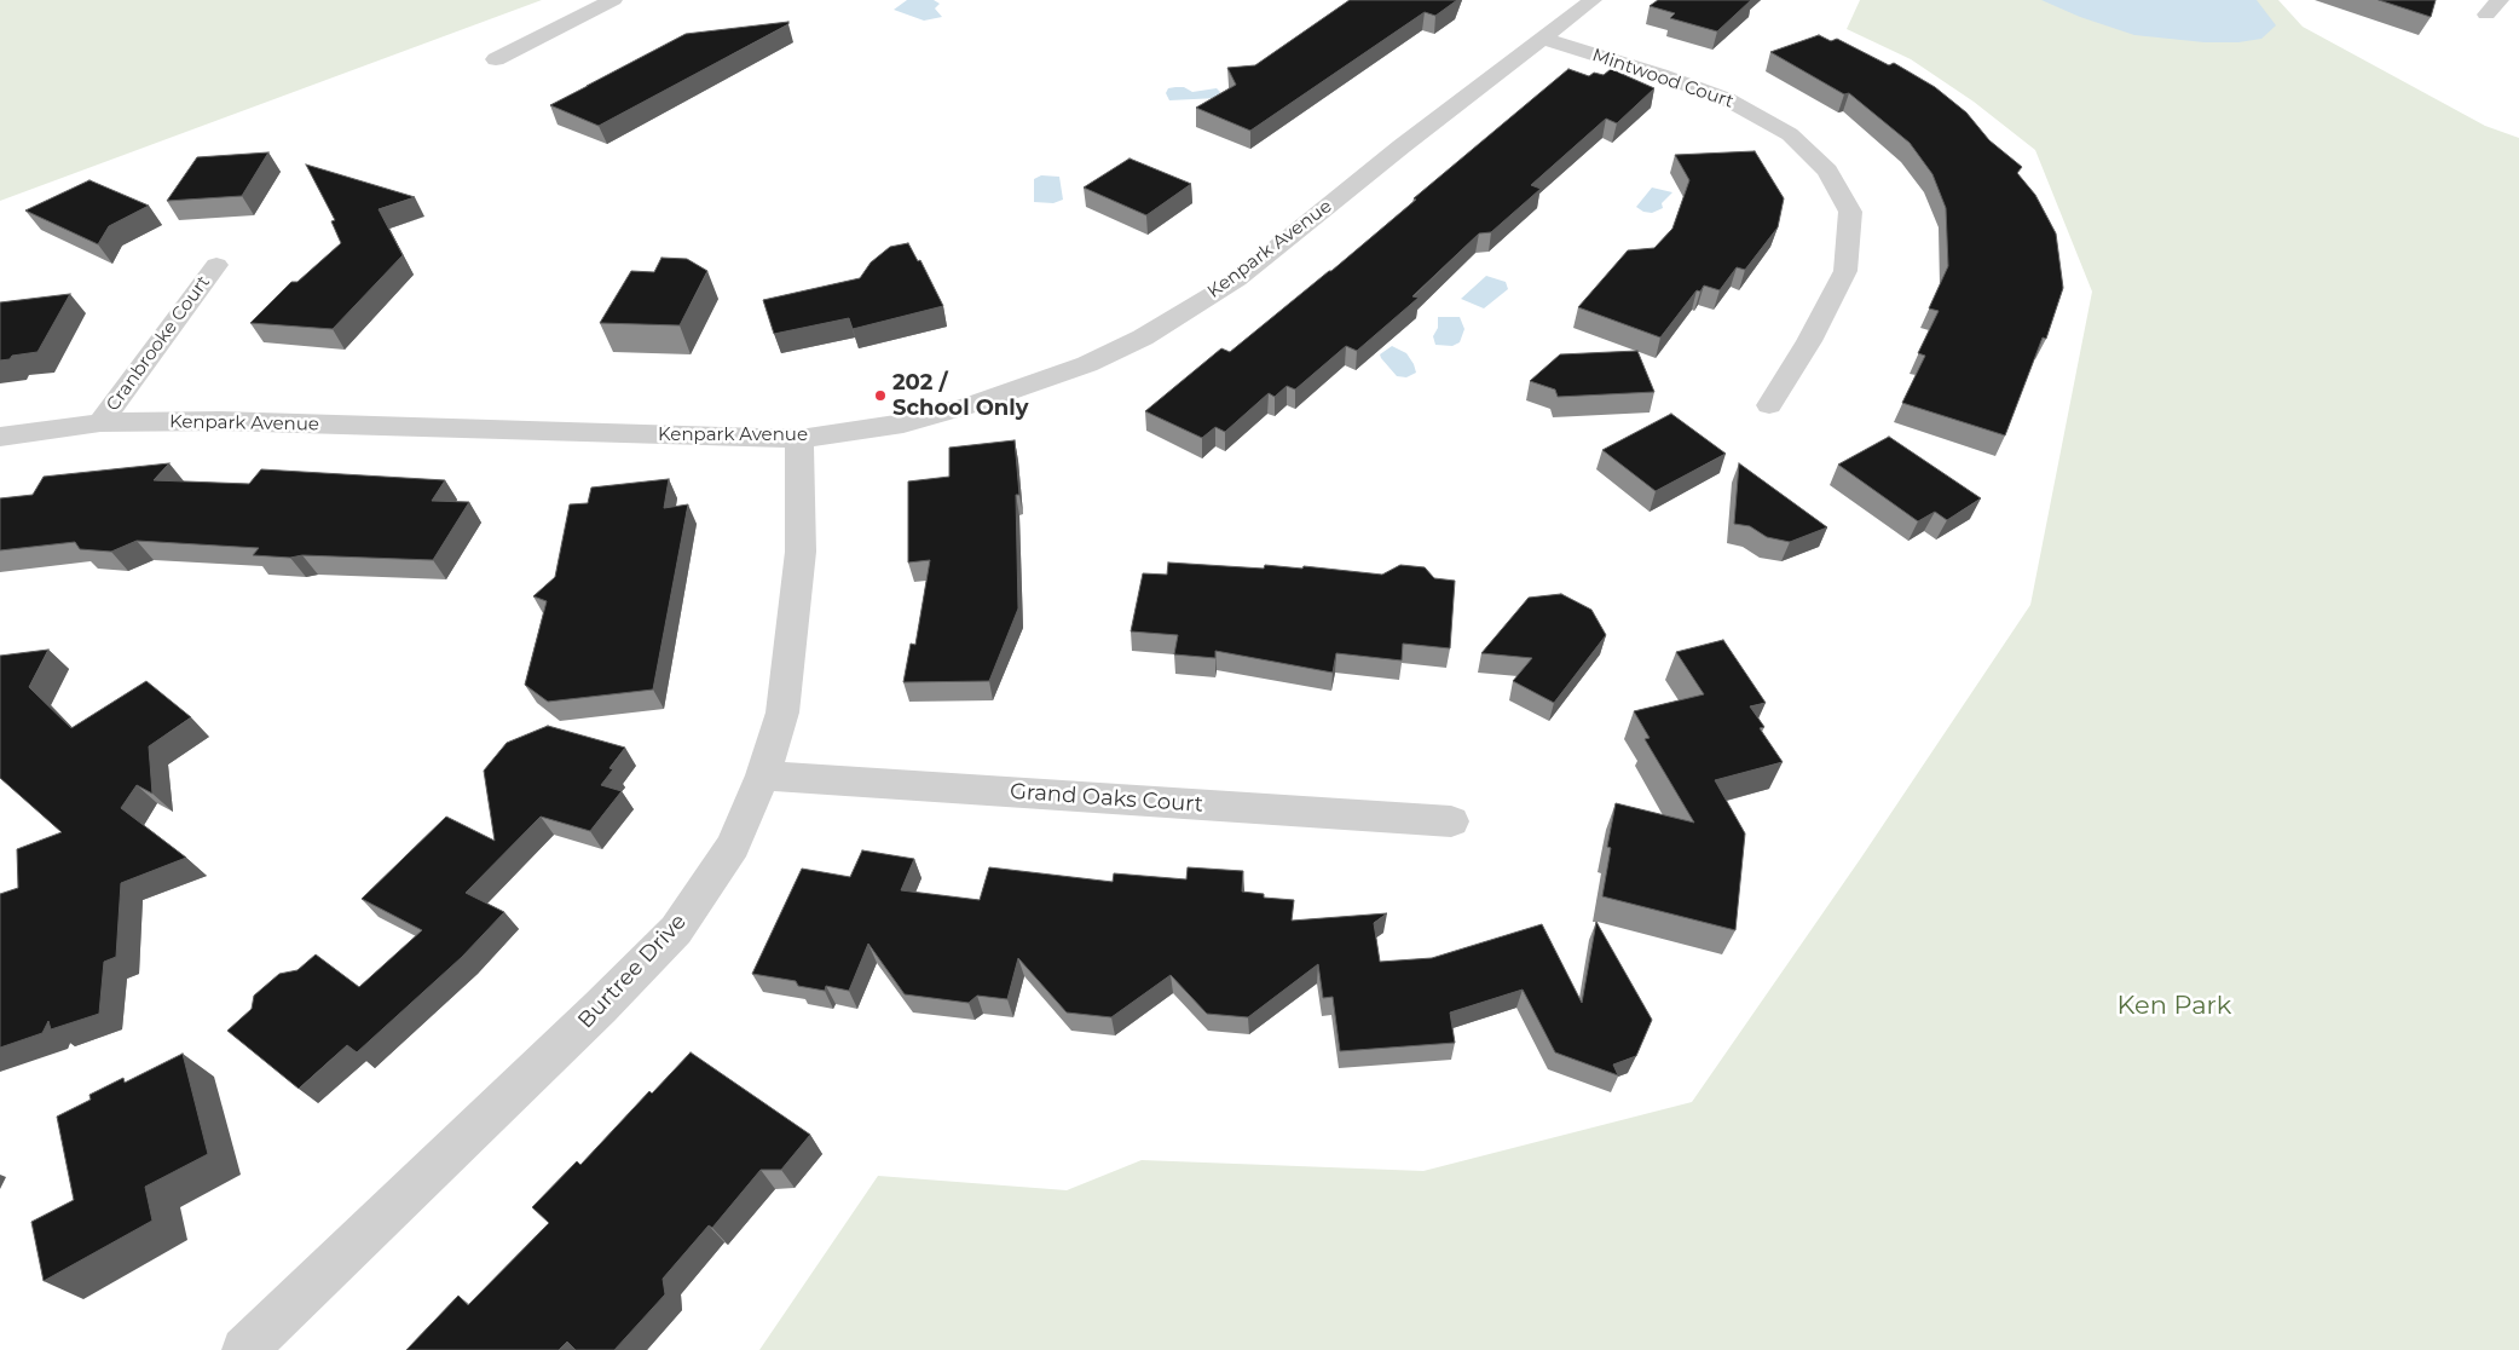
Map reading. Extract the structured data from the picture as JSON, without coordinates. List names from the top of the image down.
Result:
{
  "streets": {
    "street": [
      "Mintwood Court",
      "Kenpark Avenue",
      "Cranbrooke Court",
      "Grand Oaks Court",
      "Burtree Drive"
    ]
  },
  "crossings": [
    ["Mintwood Court", "Kenpark Avenue"],
    ["Kenpark Avenue", "Cranbrooke Court"],
    ["Kenpark Avenue", "Burtree Drive"],
    ["Grand Oaks Court", "Burtree Drive"]
  ],
  "parks": ["Ken Park"],
  "places": ["202 / School Only"]
}
